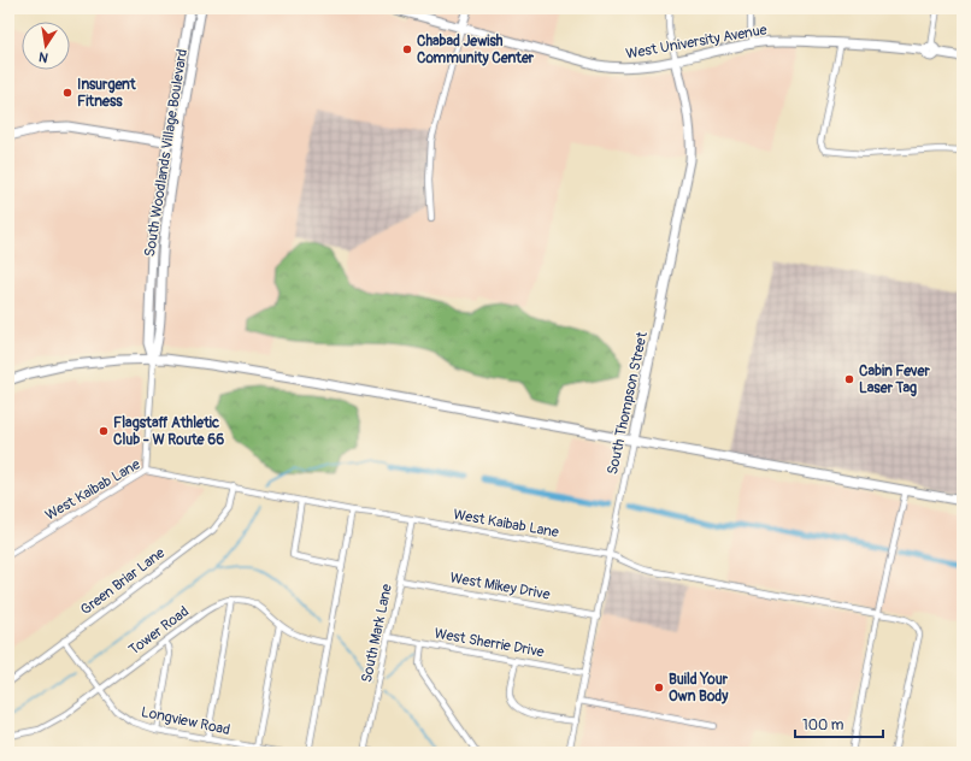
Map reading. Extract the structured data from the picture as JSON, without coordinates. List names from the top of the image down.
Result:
{
  "streets": {
    "street": [
      "West University Avenue",
      "South Woodlands Village Boulevard",
      "South Thompson Street",
      "West Kaibab Lane",
      "Green Briar Lane",
      "West Mikey Drive",
      "Tower Road",
      "South Mark Lane",
      "West Sherrie Drive",
      "Longview Road"
    ]
  },
  "crossings": [
    ["West University Avenue", "South Thompson Street"],
    ["South Woodlands Village Boulevard", "West Kaibab Lane"],
    ["South Thompson Street", "West Kaibab Lane"],
    ["South Thompson Street", "West Mikey Drive"],
    ["South Thompson Street", "West Sherrie Drive"],
    ["West Kaibab Lane", "Green Briar Lane"],
    ["West Kaibab Lane", "South Mark Lane"],
    ["Green Briar Lane", "Longview Road"],
    ["West Mikey Drive", "South Mark Lane"],
    ["Tower Road", "Longview Road"],
    ["South Mark Lane", "West Sherrie Drive"]
  ],
  "places": [
    "Chabad Jewish Community Center",
    "Insurgent Fitness",
    "Cabin Fever Laser Tag",
    "Flagstaff Athletic Club - W Route 66",
    "Build Your Own Body"
  ],
  "scale_bar": "100 m",
  "north": "bottom"
}
